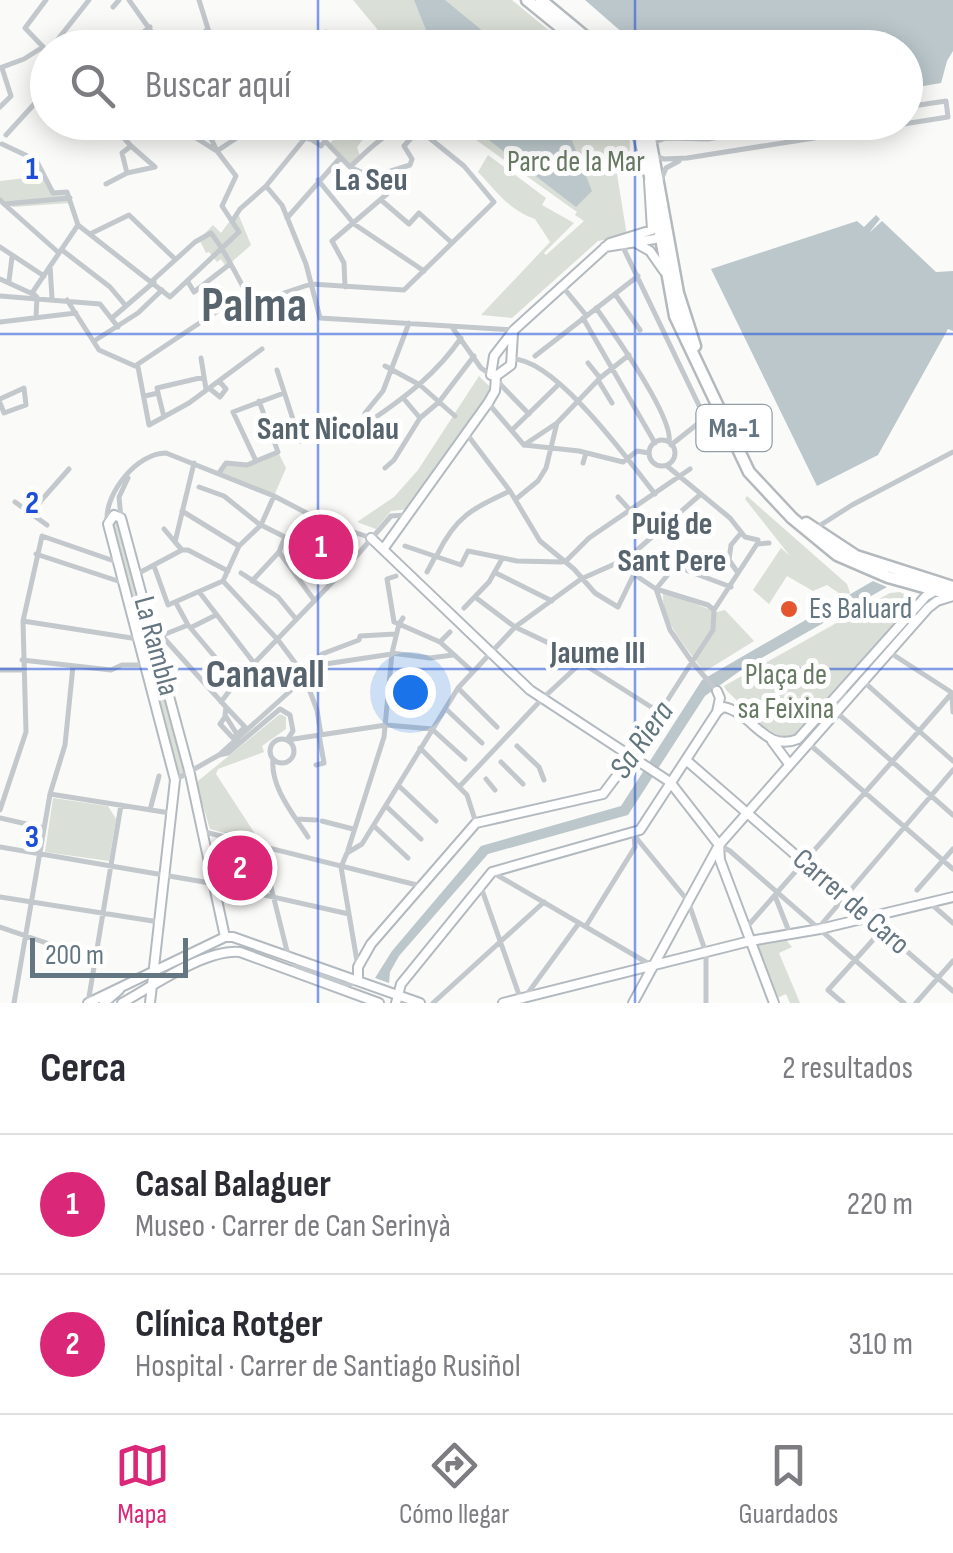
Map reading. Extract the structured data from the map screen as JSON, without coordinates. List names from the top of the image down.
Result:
{
  "streets": {
    "highway": ["Ma-1"],
    "street": ["La Rambla", "Carrer de Caro"]
  },
  "districts": [
    "La Seu",
    "Palma",
    "Sant Nicolau",
    "Puig de Sant Pere",
    "Jaume III",
    "Canavall"
  ],
  "water": ["Sa Riera"],
  "parks": ["Parc de la Mar", "Plaça de sa Feixina"],
  "places": ["Es Baluard"],
  "scale_bar": "200 m",
  "page": {
    "search": "Buscar aquí",
    "pins": ["1", "2"],
    "scale": "200 m",
    "heading": ["Cerca", "2 resultados"],
    "list": [
      {
        "mark": "1",
        "name": "Casal Balaguer",
        "note": "Museo · Carrer de Can Serinyà",
        "value": "220 m"
      },
      {
        "mark": "2",
        "name": "Clínica Rotger",
        "note": "Hospital · Carrer de Santiago Rusiñol",
        "value": "310 m"
      }
    ],
    "nav": ["Mapa", "Cómo llegar", "Guardados"]
  },
  "grid": {
    "rows": ["1", "2", "3"]
  }
}
